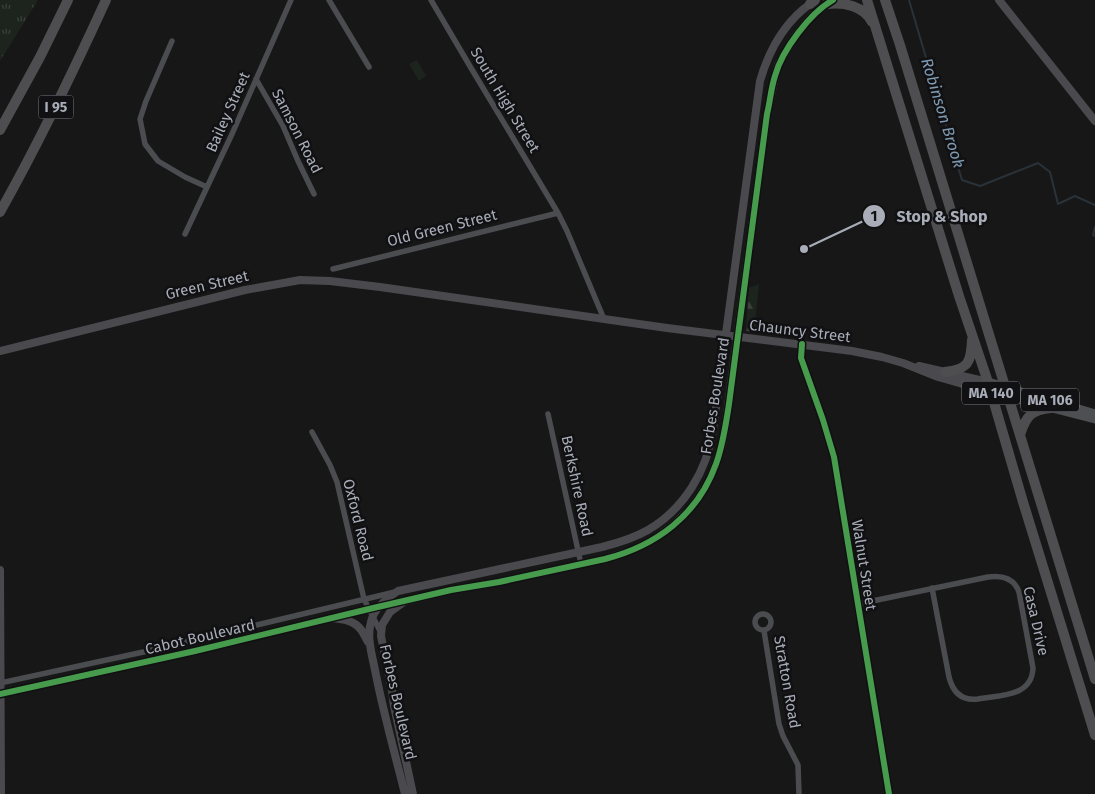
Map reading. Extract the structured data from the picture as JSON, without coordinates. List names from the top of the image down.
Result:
{
  "streets": {
    "highway": ["I 95", "MA 140"],
    "main road": ["Chauncy Street", "MA 106"],
    "street": [
      "South High Street",
      "Bailey Street",
      "Samson Road",
      "Old Green Street",
      "Green Street",
      "Forbes Boulevard",
      "Berkshire Road",
      "Oxford Road",
      "Walnut Street",
      "Casa Drive",
      "Cabot Boulevard",
      "Stratton Road"
    ]
  },
  "crossings": [
    ["South High Street", "Old Green Street"],
    ["Bailey Street", "Samson Road"],
    ["Green Street", "Chauncy Street"],
    ["Chauncy Street", "MA 140"],
    ["Chauncy Street", "Forbes Boulevard"],
    ["Chauncy Street", "Walnut Street"],
    ["Forbes Boulevard", "Berkshire Road"],
    ["Forbes Boulevard", "Oxford Road"],
    ["Forbes Boulevard", "Cabot Boulevard"],
    ["Oxford Road", "Cabot Boulevard"],
    ["Walnut Street", "Casa Drive"]
  ],
  "water": ["Robinson Brook"],
  "places": ["Stop & Shop"]
}
